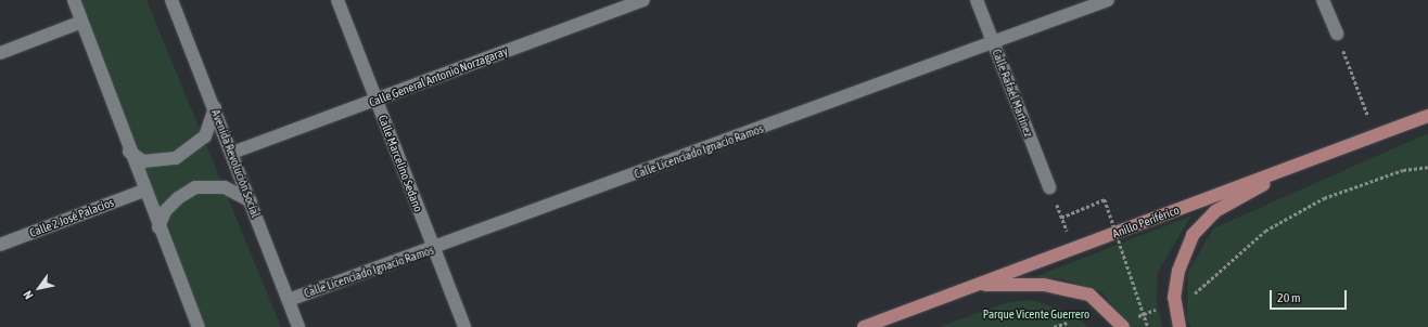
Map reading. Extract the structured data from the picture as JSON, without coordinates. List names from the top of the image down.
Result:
{
  "streets": {
    "main road": ["Anillo Periférico"],
    "street": [
      "Calle General Antonio Norzagaray",
      "Calle Rafaél Martínez",
      "Calle Licenciado Ignacio Ramos",
      "Avenida Revolución Social",
      "Calle Marcelino Sedano",
      "Calle 2 José Palacios"
    ]
  },
  "crossings": [
    ["Calle General Antonio Norzagaray", "Avenida Revolución Social"],
    ["Calle General Antonio Norzagaray", "Calle Marcelino Sedano"],
    ["Calle Rafaél Martínez", "Calle Licenciado Ignacio Ramos"],
    ["Calle Licenciado Ignacio Ramos", "Avenida Revolución Social"],
    ["Calle Licenciado Ignacio Ramos", "Calle Marcelino Sedano"]
  ],
  "parks": ["Parque Vicente Guerrero"],
  "scale_bar": "20 m",
  "north": "bottom left"
}
